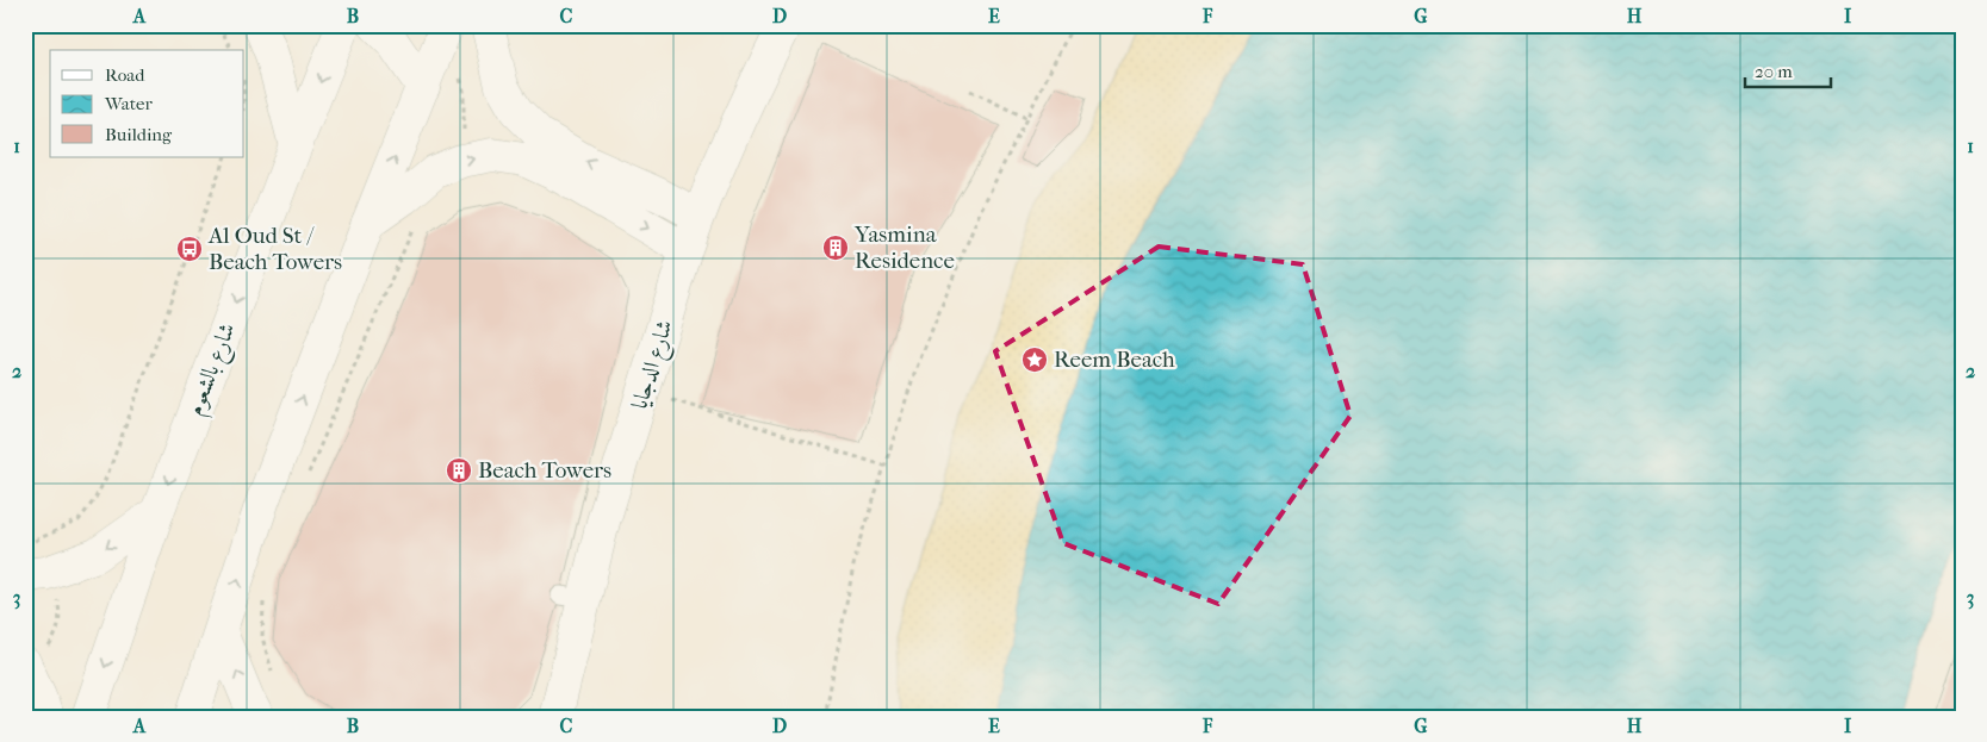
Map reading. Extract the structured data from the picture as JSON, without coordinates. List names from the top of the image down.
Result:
{
  "streets": {
    "street": ["شارع الدجايا", "شارع بالشعوم"]
  },
  "places": {
    "building": ["Yasmina Residence", "Beach Towers"],
    "bus stop": ["Al Oud St / Beach Towers"],
    "place": ["Reem Beach"]
  },
  "legend": ["Road", "Water", "Building"],
  "scale_bar": "20 m",
  "grid": {
    "columns": [
      "A",
      "B",
      "C",
      "D",
      "E",
      "F",
      "G",
      "H",
      "I"
    ],
    "rows": ["1", "2", "3"]
  }
}
